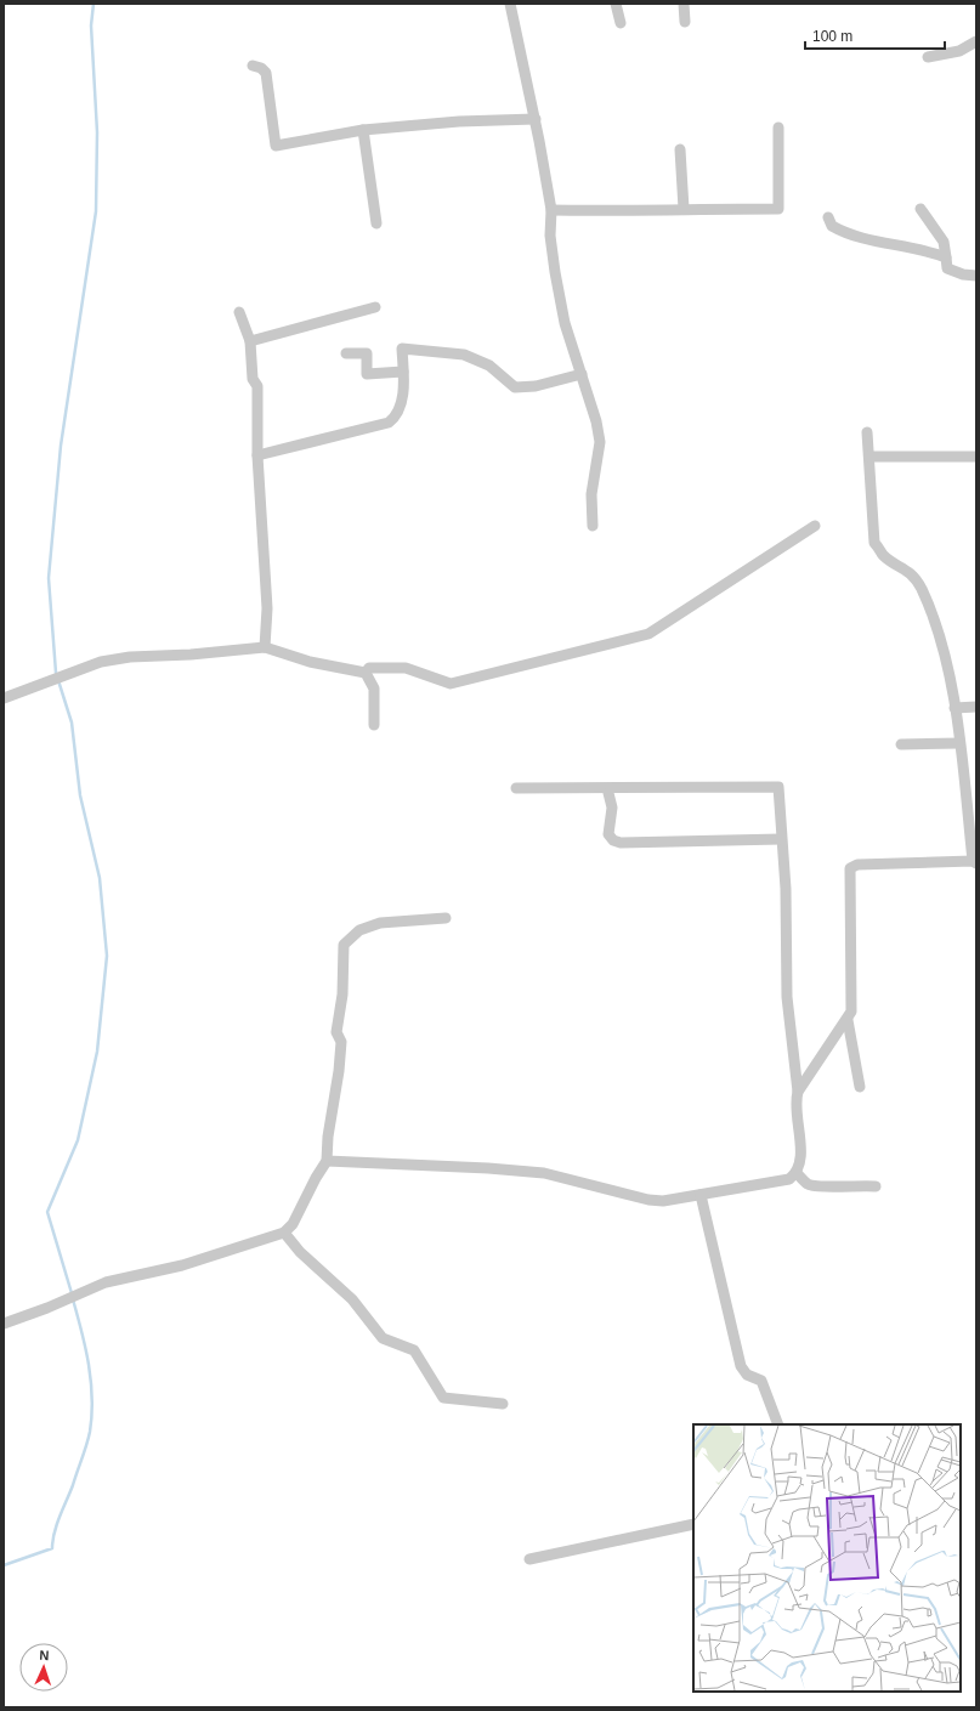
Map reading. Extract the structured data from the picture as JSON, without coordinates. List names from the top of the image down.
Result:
{
  "scale_bar": "100 m",
  "north": "top"
}
